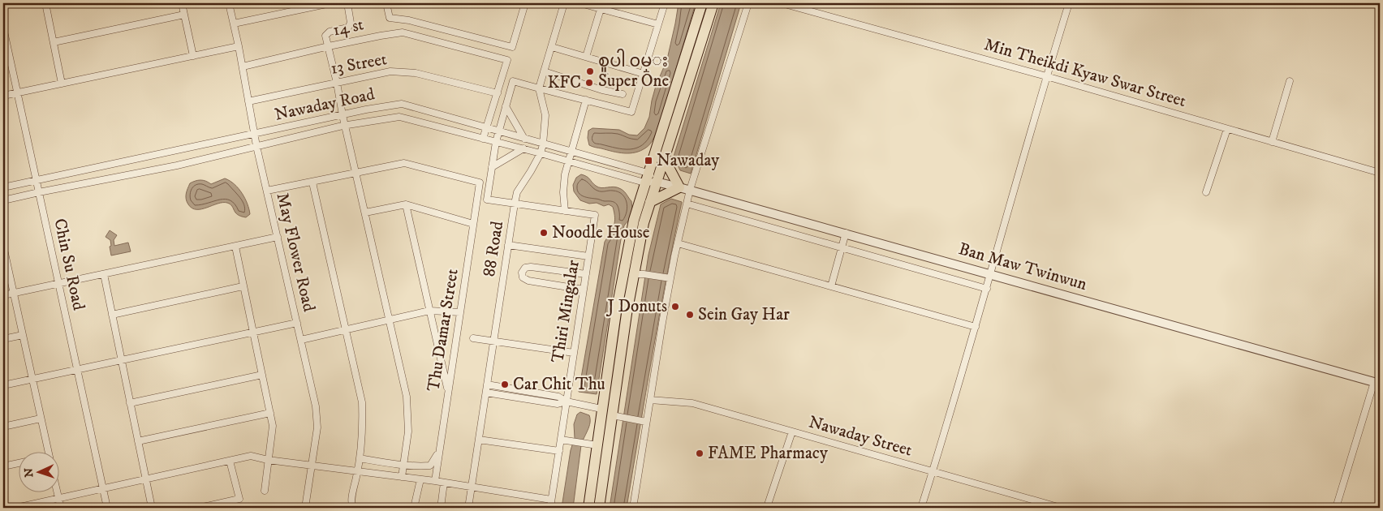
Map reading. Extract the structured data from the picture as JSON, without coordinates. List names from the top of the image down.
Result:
{
  "streets": {
    "street": [
      "14 st",
      "13 Street",
      "Min Theikdi Kyaw Swar Street",
      "Nawaday Road",
      "88 Road",
      "May Flower Road",
      "Chin Su Road",
      "Ban Maw Twinwun",
      "Thiri Mingalar",
      "Thu Damar Street",
      "Nawaday Street"
    ]
  },
  "crossings": [
    ["14 st", "13 Street"],
    ["14 st", "May Flower Road"],
    ["13 Street", "May Flower Road"],
    ["Nawaday Road", "88 Road"],
    ["Nawaday Road", "May Flower Road"],
    ["Nawaday Road", "Chin Su Road"]
  ],
  "places": {
    "other": [
      "စူပါ ၀မ္း Super One",
      "KFC",
      "Noodle House",
      "J Donuts",
      "Sein Gay Har",
      "Car Chit Thu",
      "FAME Pharmacy"
    ],
    "transit": ["Nawaday"]
  },
  "north": "left"
}
